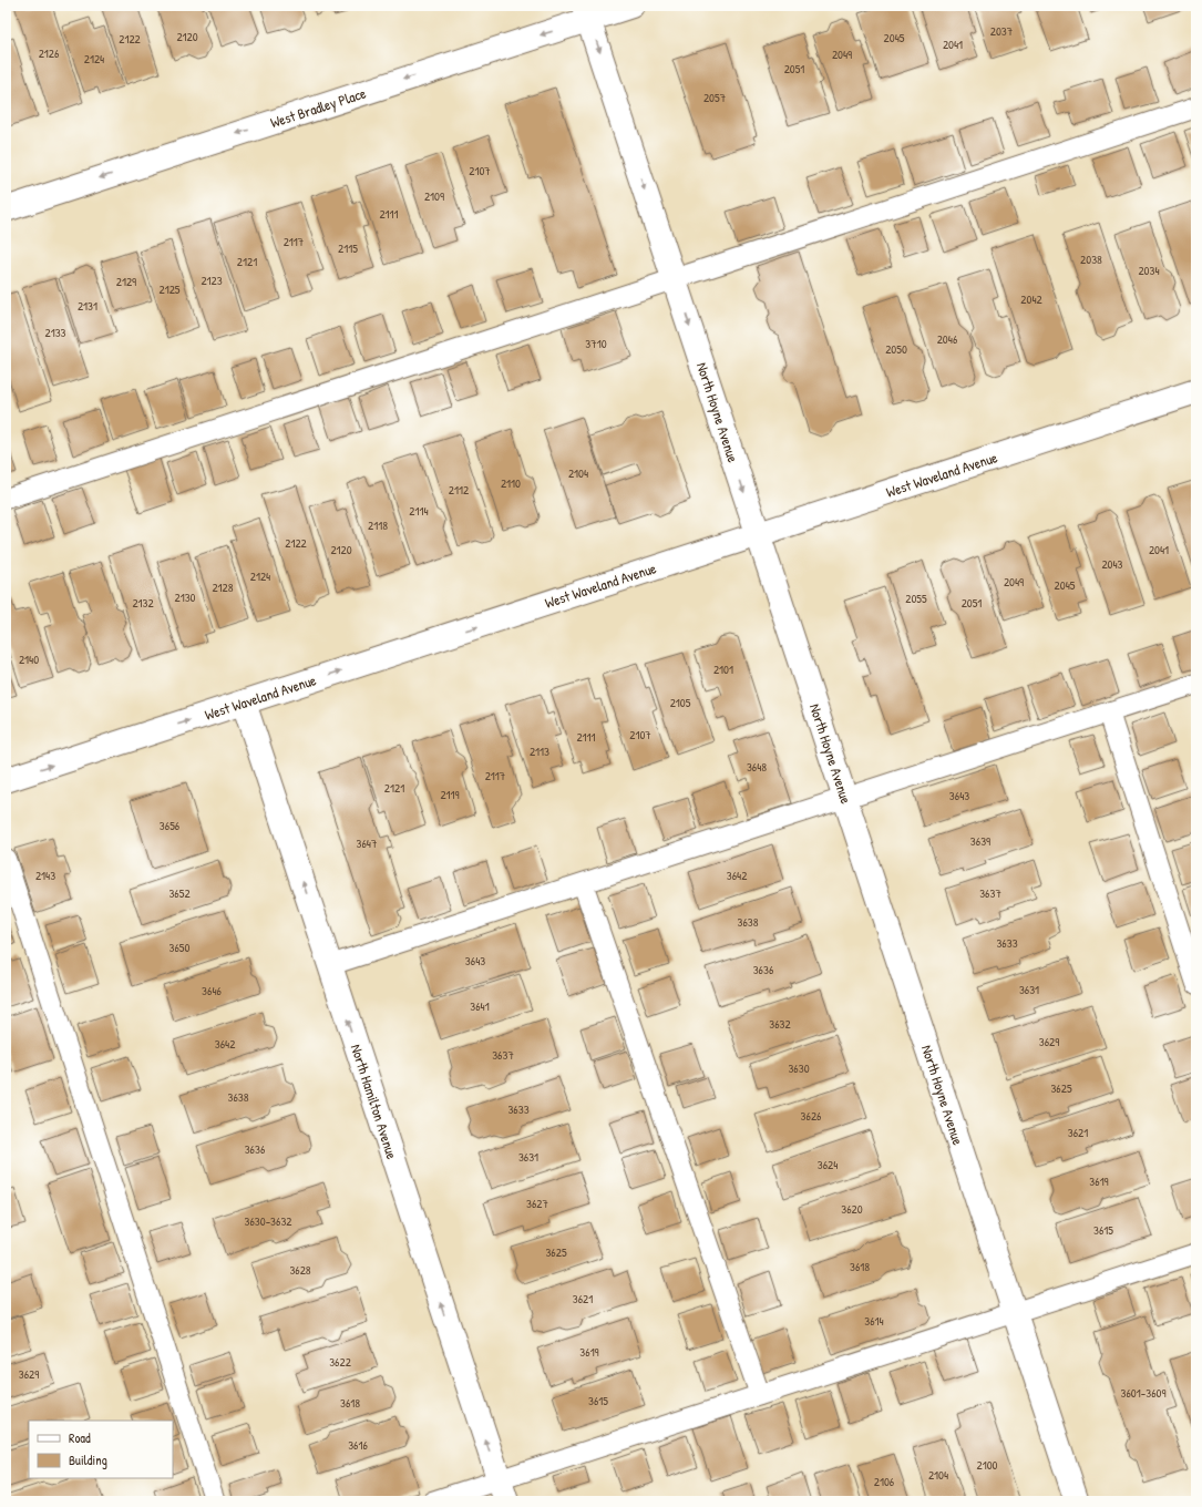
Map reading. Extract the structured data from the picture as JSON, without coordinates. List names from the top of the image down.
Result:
{
  "streets": {
    "street": [
      "West Bradley Place",
      "North Hoyne Avenue",
      "West Waveland Avenue",
      "North Hamilton Avenue"
    ]
  },
  "crossings": [
    ["West Bradley Place", "North Hoyne Avenue"],
    ["North Hoyne Avenue", "West Waveland Avenue"],
    ["West Waveland Avenue", "North Hamilton Avenue"]
  ],
  "one_way": [
    "West Bradley Place",
    "North Hoyne Avenue",
    "West Waveland Avenue",
    "North Hamilton Avenue"
  ],
  "house_numbers": [
    "2037",
    "2120",
    "2045",
    "2122",
    "2041",
    "2126",
    "2049",
    "2124",
    "2051",
    "2057",
    "2107",
    "2109",
    "2111",
    "2117",
    "2115",
    "2038",
    "2121",
    "2034",
    "2123",
    "2129",
    "2125",
    "2042",
    "2131",
    "2133",
    "2046",
    "3710",
    "2050",
    "2104",
    "2110",
    "2112",
    "2114",
    "2118",
    "2122",
    "2120",
    "2041",
    "2043",
    "2124",
    "2049",
    "2045",
    "2128",
    "2130",
    "2055",
    "2132",
    "2051",
    "2140",
    "2101",
    "2105",
    "2107",
    "2111",
    "2113",
    "3648",
    "2117",
    "2121",
    "2119",
    "3643",
    "3656",
    "3639",
    "3647",
    "2143",
    "3642",
    "3652",
    "3637",
    "3638",
    "3633",
    "3650",
    "3643",
    "3636",
    "3631",
    "3646",
    "3641",
    "3632",
    "3629",
    "3642",
    "3637",
    "3630",
    "3625",
    "3638",
    "3633",
    "3626",
    "3621",
    "3636",
    "3631",
    "3624",
    "3619",
    "3627",
    "3620",
    "3630-3632",
    "3615",
    "3625",
    "3618",
    "3628",
    "3621",
    "3614",
    "3619",
    "3622",
    "3629",
    "3601-3609",
    "3615",
    "3618",
    "3616",
    "2100",
    "2104",
    "2106"
  ],
  "legend": ["Road", "Building"]
}
